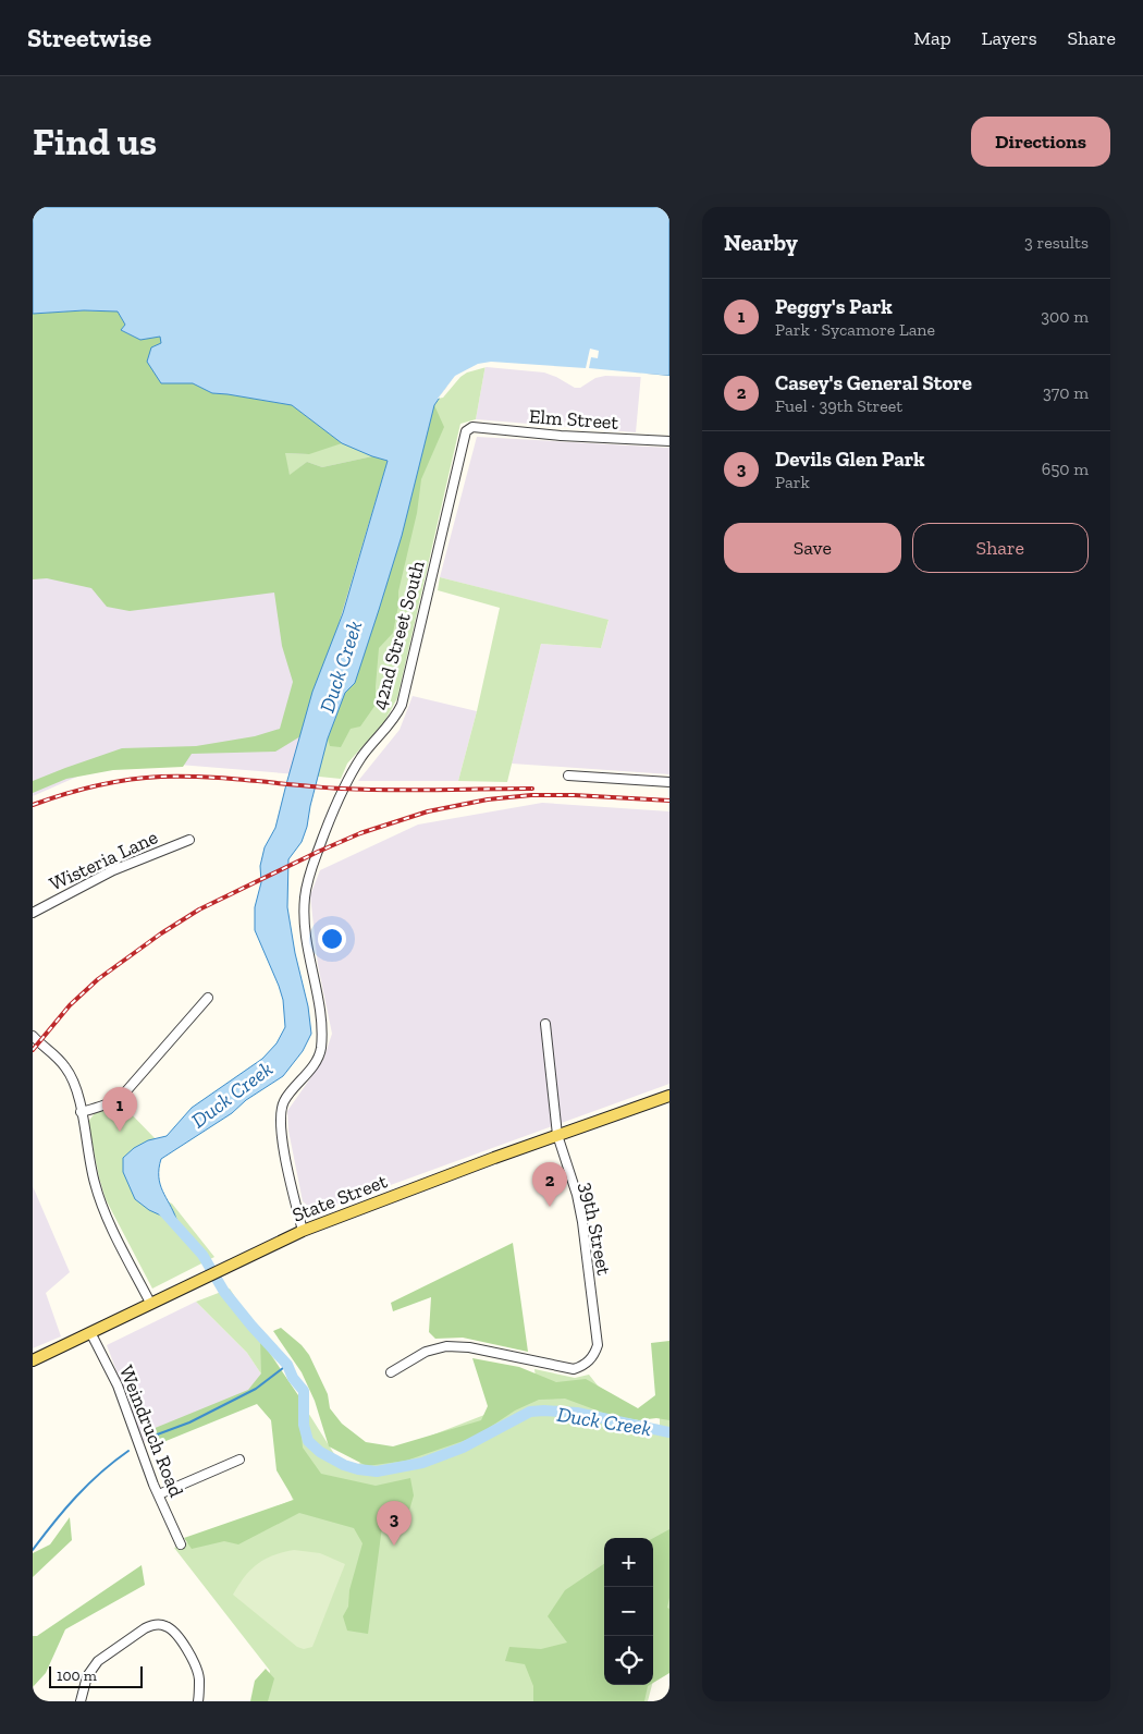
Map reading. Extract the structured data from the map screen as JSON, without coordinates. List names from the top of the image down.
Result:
{
  "streets": {
    "main road": ["State Street"],
    "street": [
      "Elm Street",
      "42nd Street South",
      "Wisteria Lane",
      "39th Street",
      "Weindruch Road"
    ]
  },
  "crossings": [
    ["Elm Street", "42nd Street South"],
    ["42nd Street South", "State Street"],
    ["State Street", "39th Street"],
    ["State Street", "Weindruch Road"]
  ],
  "water": ["Duck Creek"],
  "scale_bar": "100 m",
  "page": {
    "header": "Streetwise",
    "nav": ["Map", "Layers", "Share"],
    "buttons": [
      "Directions",
      ["Save", "Share"]
    ],
    "title": "Find us",
    "heading": ["Nearby", "3 results"],
    "list": [
      {
        "mark": "1",
        "name": "Peggy's Park",
        "note": "Park · Sycamore Lane",
        "value": "300 m"
      },
      {
        "mark": "2",
        "name": "Casey's General Store",
        "note": "Fuel · 39th Street",
        "value": "370 m"
      },
      {
        "mark": "3",
        "name": "Devils Glen Park",
        "note": "Park",
        "value": "650 m"
      }
    ],
    "pins": ["1", "2", "3"],
    "map_buttons": ["+", "−"],
    "scale": "100 m"
  }
}
